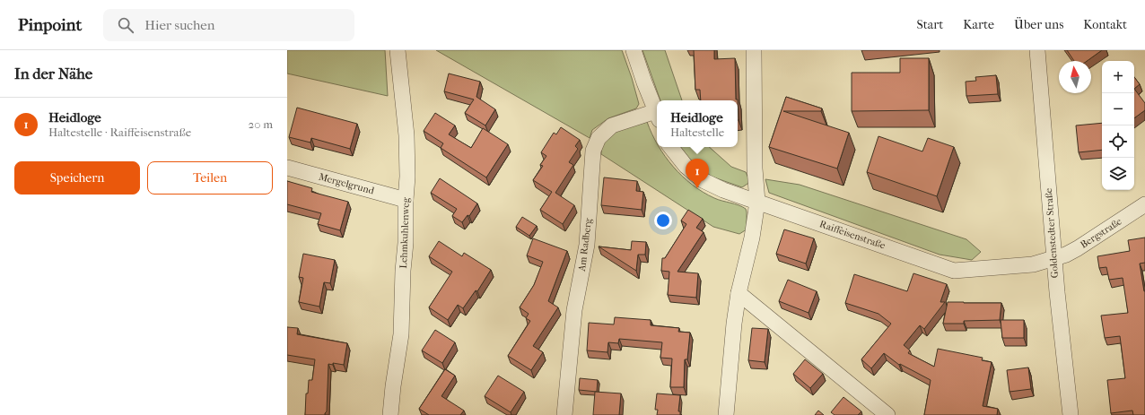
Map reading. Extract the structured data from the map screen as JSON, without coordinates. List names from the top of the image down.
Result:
{
  "streets": {
    "street": [
      "Mergelgrund",
      "Lehmkuhlenweg",
      "Goldenstedter Straße",
      "Bergstraße",
      "Raiffeisenstraße",
      "Am Radberg"
    ]
  },
  "crossings": [
    ["Mergelgrund", "Lehmkuhlenweg"],
    ["Goldenstedter Straße", "Bergstraße"],
    ["Goldenstedter Straße", "Raiffeisenstraße"],
    ["Bergstraße", "Raiffeisenstraße"]
  ],
  "north": "top",
  "page": {
    "header": "Pinpoint",
    "search": "Hier suchen",
    "nav": [
      "Start",
      "Karte",
      "Über uns",
      "Kontakt"
    ],
    "heading": "In der Nähe",
    "map_buttons": ["+", "−"],
    "list": [
      {
        "mark": "1",
        "name": "Heidloge",
        "note": "Haltestelle · Raiffeisenstraße",
        "value": "20 m"
      }
    ],
    "popup": ["Heidloge", "Haltestelle"],
    "buttons": ["Speichern", "Teilen"],
    "pins": "1"
  }
}
